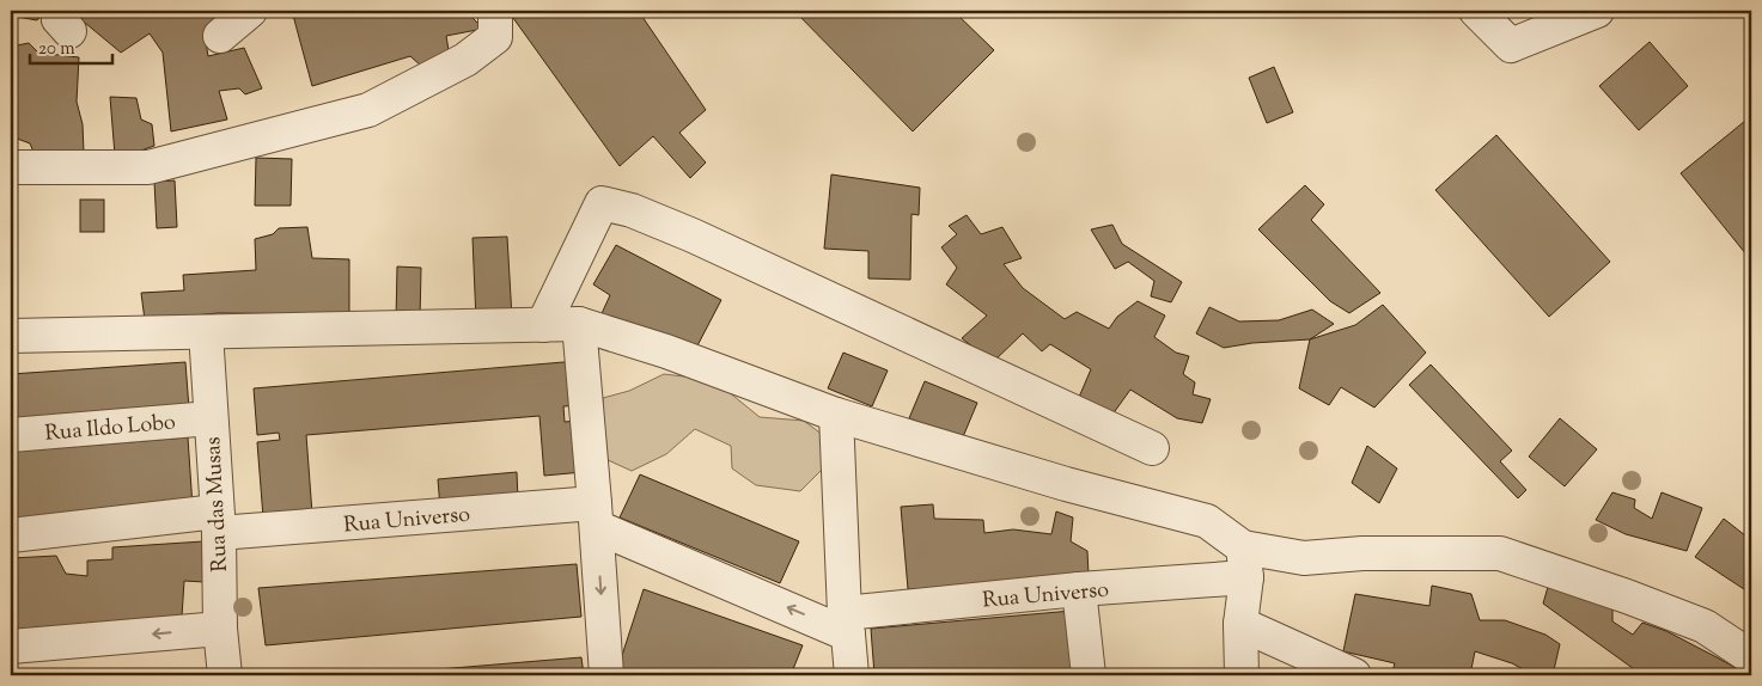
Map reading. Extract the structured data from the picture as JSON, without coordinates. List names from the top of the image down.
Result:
{
  "streets": {
    "street": ["Rua Ildo Lobo", "Rua das Musas", "Rua Universo"]
  },
  "crossings": [
    ["Rua Ildo Lobo", "Rua das Musas"],
    ["Rua das Musas", "Rua Universo"]
  ],
  "scale_bar": "20 m"
}
